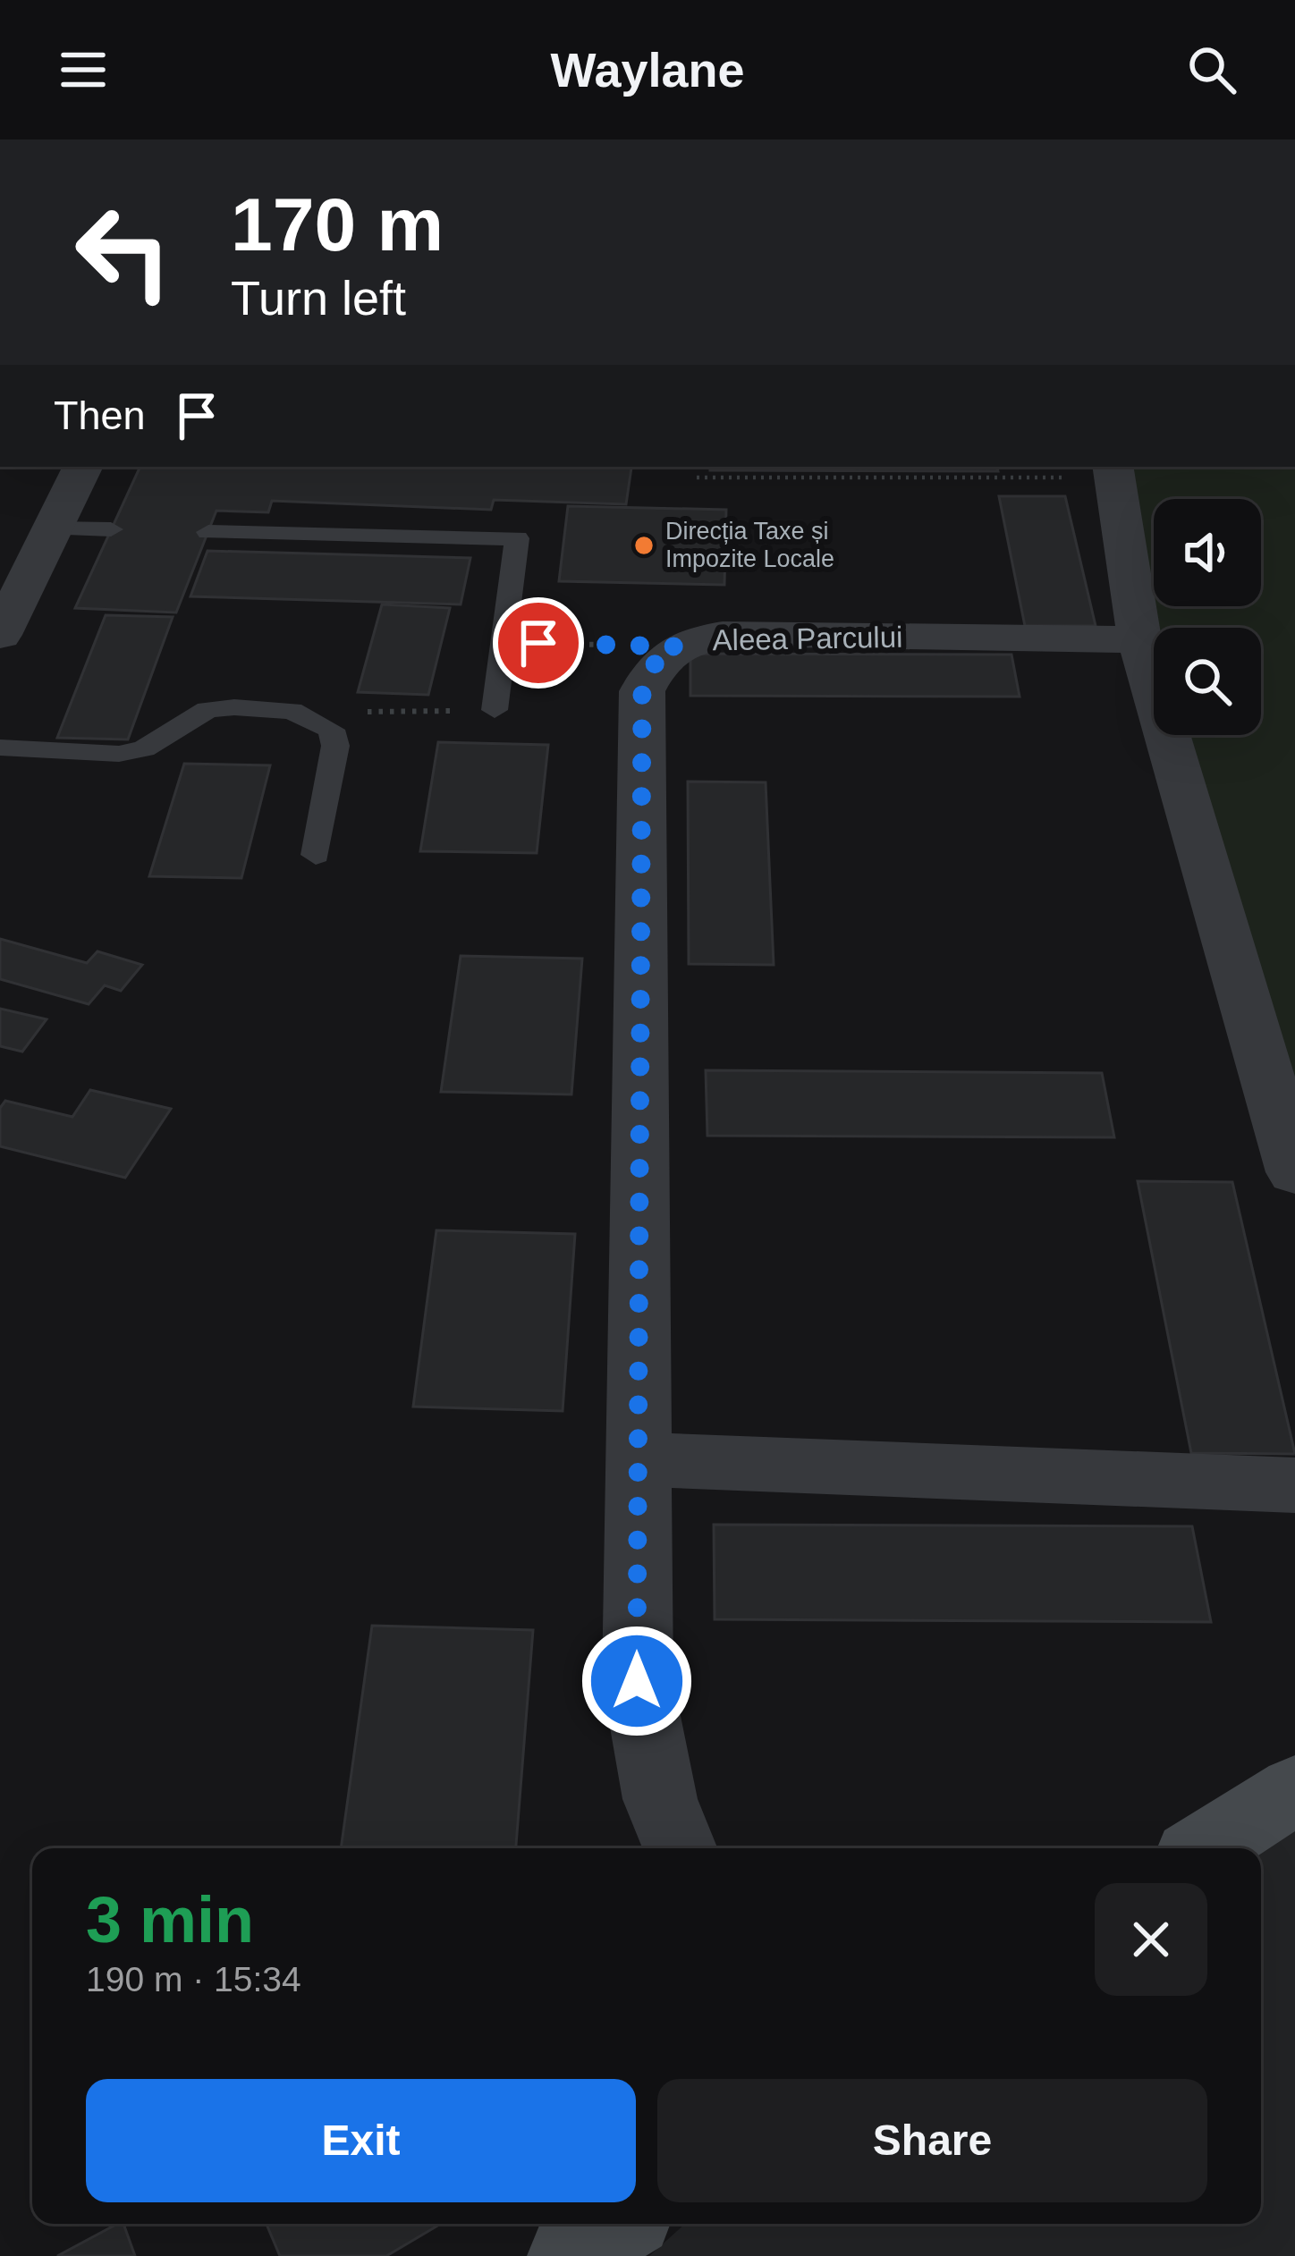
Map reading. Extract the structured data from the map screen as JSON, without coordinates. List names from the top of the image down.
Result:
{
  "streets": {
    "street": ["Aleea Parcului"]
  },
  "places": ["Direcția Taxe și Impozite Locale"],
  "page": {
    "header": "Waylane",
    "turn": ["170 m", "Turn left"],
    "then": "Then",
    "heading": ["3 min", "190 m · 15:34"],
    "buttons": ["Exit", "Share"]
  }
}
